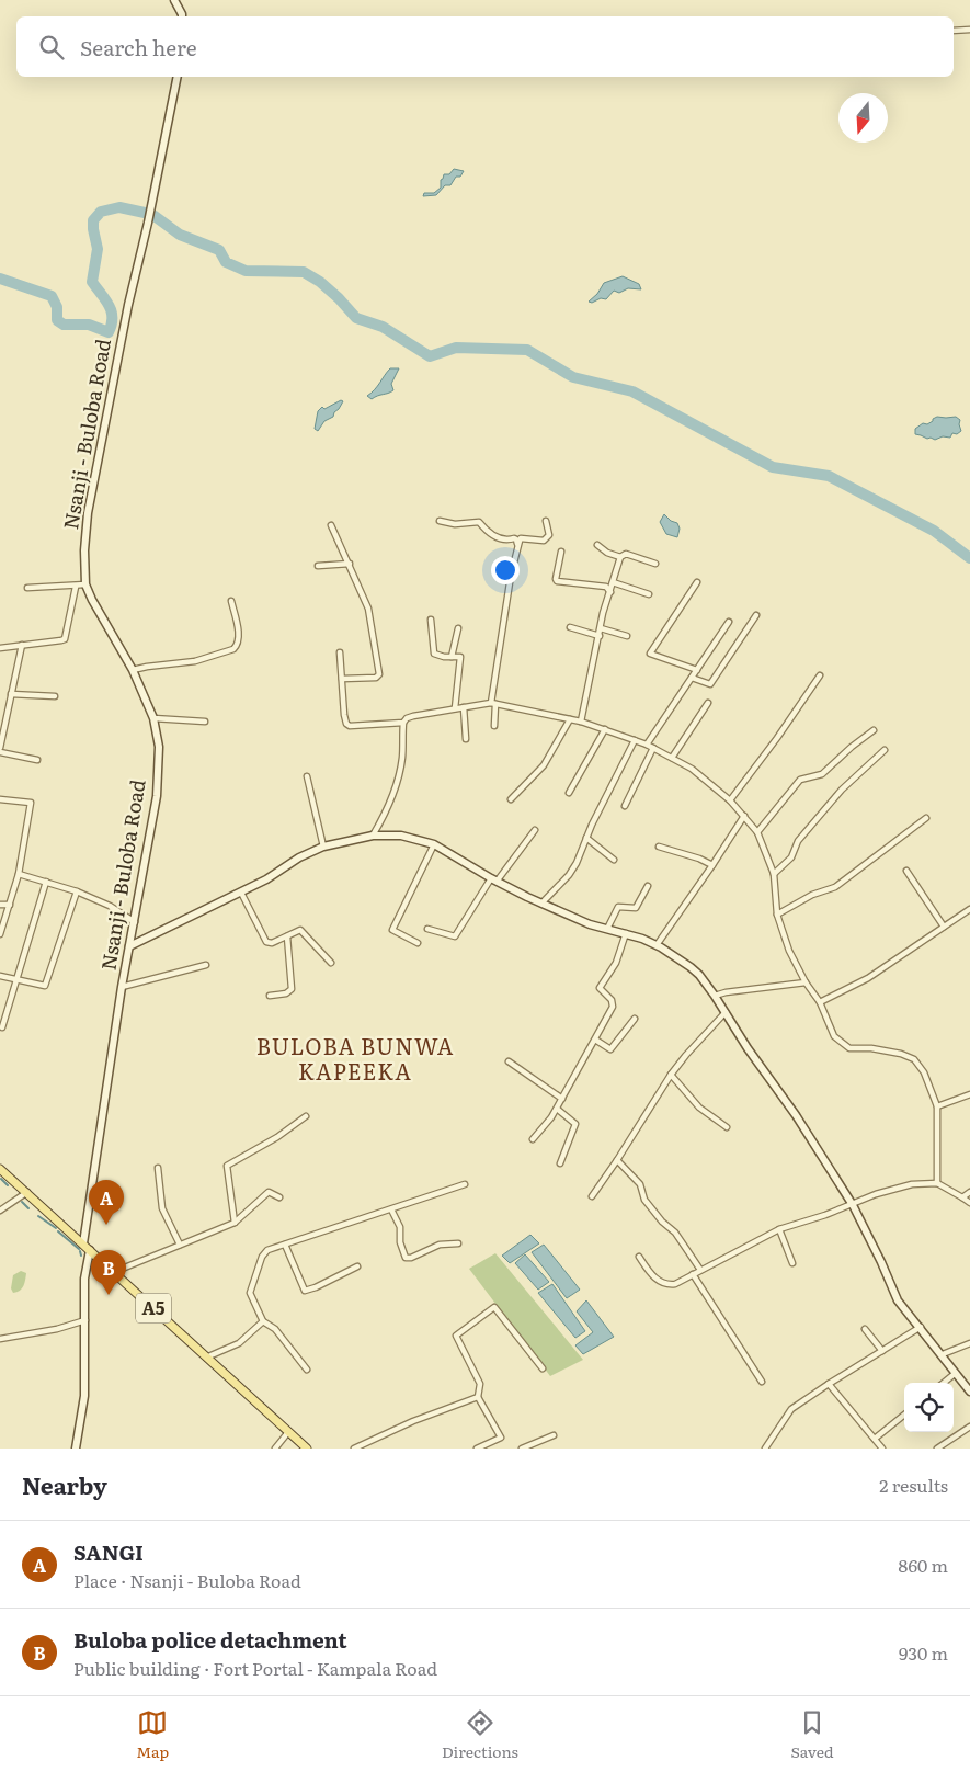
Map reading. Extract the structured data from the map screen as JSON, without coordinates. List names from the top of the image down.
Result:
{
  "streets": {
    "main road": ["Nsanji - Buloba Road", "A5"]
  },
  "crossings": [
    ["Nsanji - Buloba Road", "A5"]
  ],
  "districts": ["BULOBA BUNWA KAPEEKA"],
  "north": "bottom",
  "page": {
    "search": "Search here",
    "pins": ["A", "B"],
    "heading": ["Nearby", "2 results"],
    "list": [
      {
        "mark": "A",
        "name": "SANGI",
        "note": "Place · Nsanji - Buloba Road",
        "value": "860 m"
      },
      {
        "mark": "B",
        "name": "Buloba police detachment",
        "note": "Public building · Fort Portal - Kampala Road",
        "value": "930 m"
      }
    ],
    "nav": ["Map", "Directions", "Saved"]
  }
}
